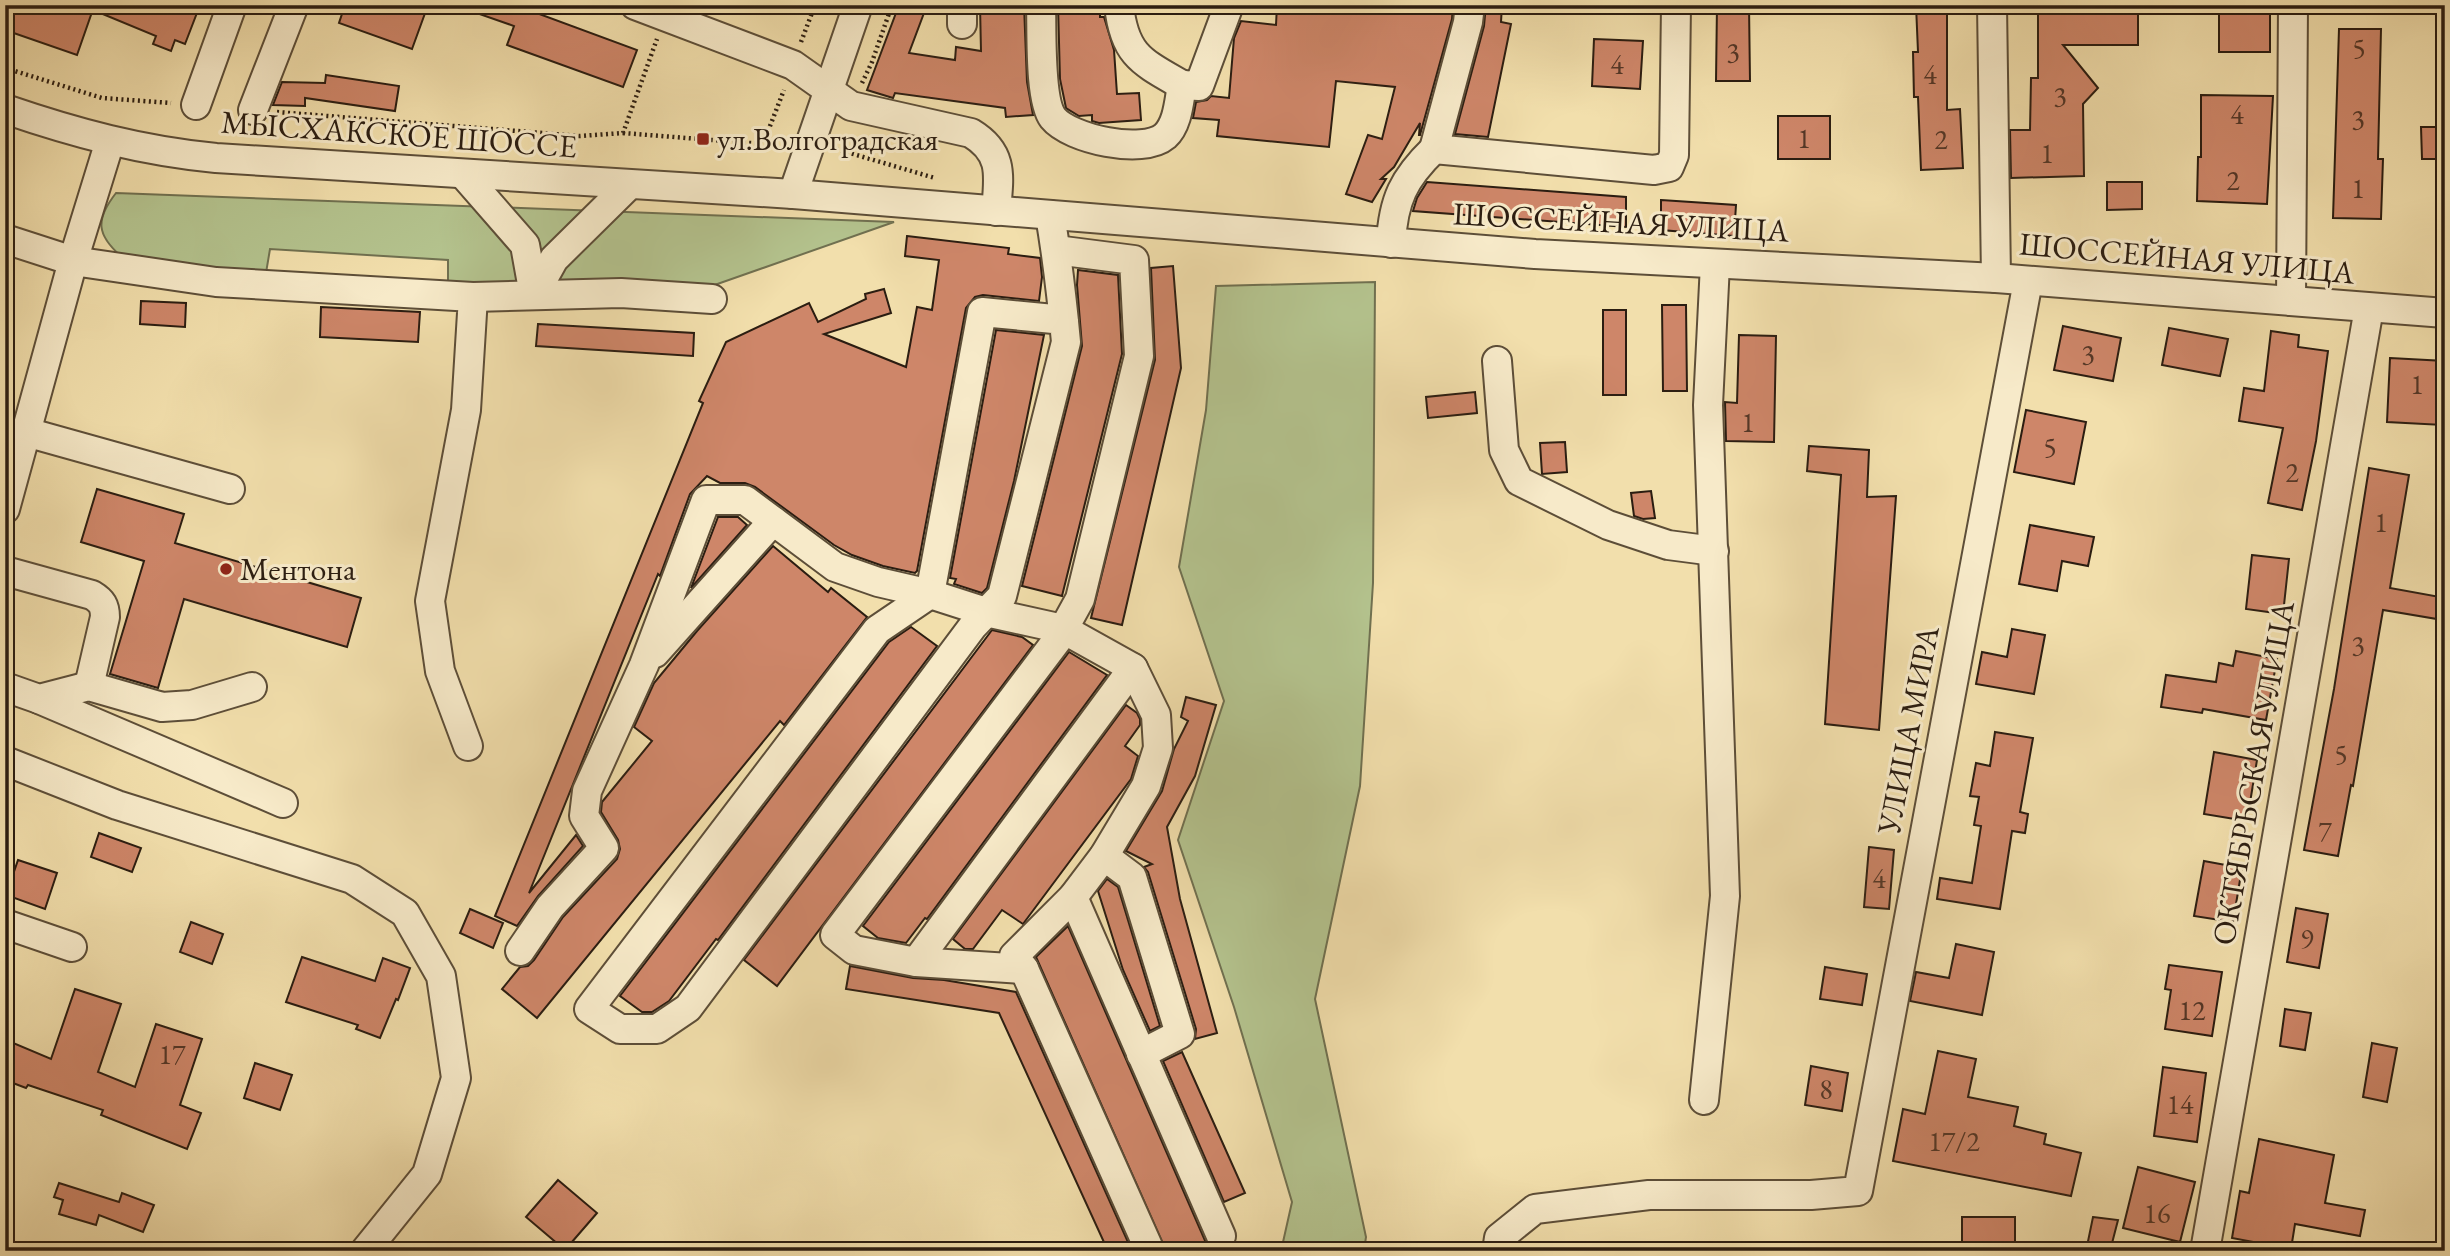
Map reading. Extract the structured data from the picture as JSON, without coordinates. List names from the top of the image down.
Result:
{
  "streets": {
    "street": [
      "МЫСХАКСКОЕ ШОССЕ",
      "ШОССЕЙНАЯ УЛИЦА",
      "УЛИЦА МИРА",
      "ОКТЯБРЬСКАЯ УЛИЦА"
    ]
  },
  "crossings": [
    ["МЫСХАКСКОЕ ШОССЕ", "ШОССЕЙНАЯ УЛИЦА"],
    ["ШОССЕЙНАЯ УЛИЦА", "УЛИЦА МИРА"],
    ["ШОССЕЙНАЯ УЛИЦА", "ОКТЯБРЬСКАЯ УЛИЦА"]
  ],
  "places": {
    "transit": ["ул.Волгоградская"],
    "other": ["Ментона"]
  },
  "house_numbers": [
    "5",
    "3",
    "4",
    "4",
    "3",
    "4",
    "3",
    "1",
    "2",
    "1",
    "2",
    "1",
    "3",
    "1",
    "1",
    "5",
    "2",
    "1",
    "3",
    "5",
    "7",
    "4",
    "9",
    "12",
    "17",
    "8",
    "14",
    "17/2",
    "16"
  ]
}
